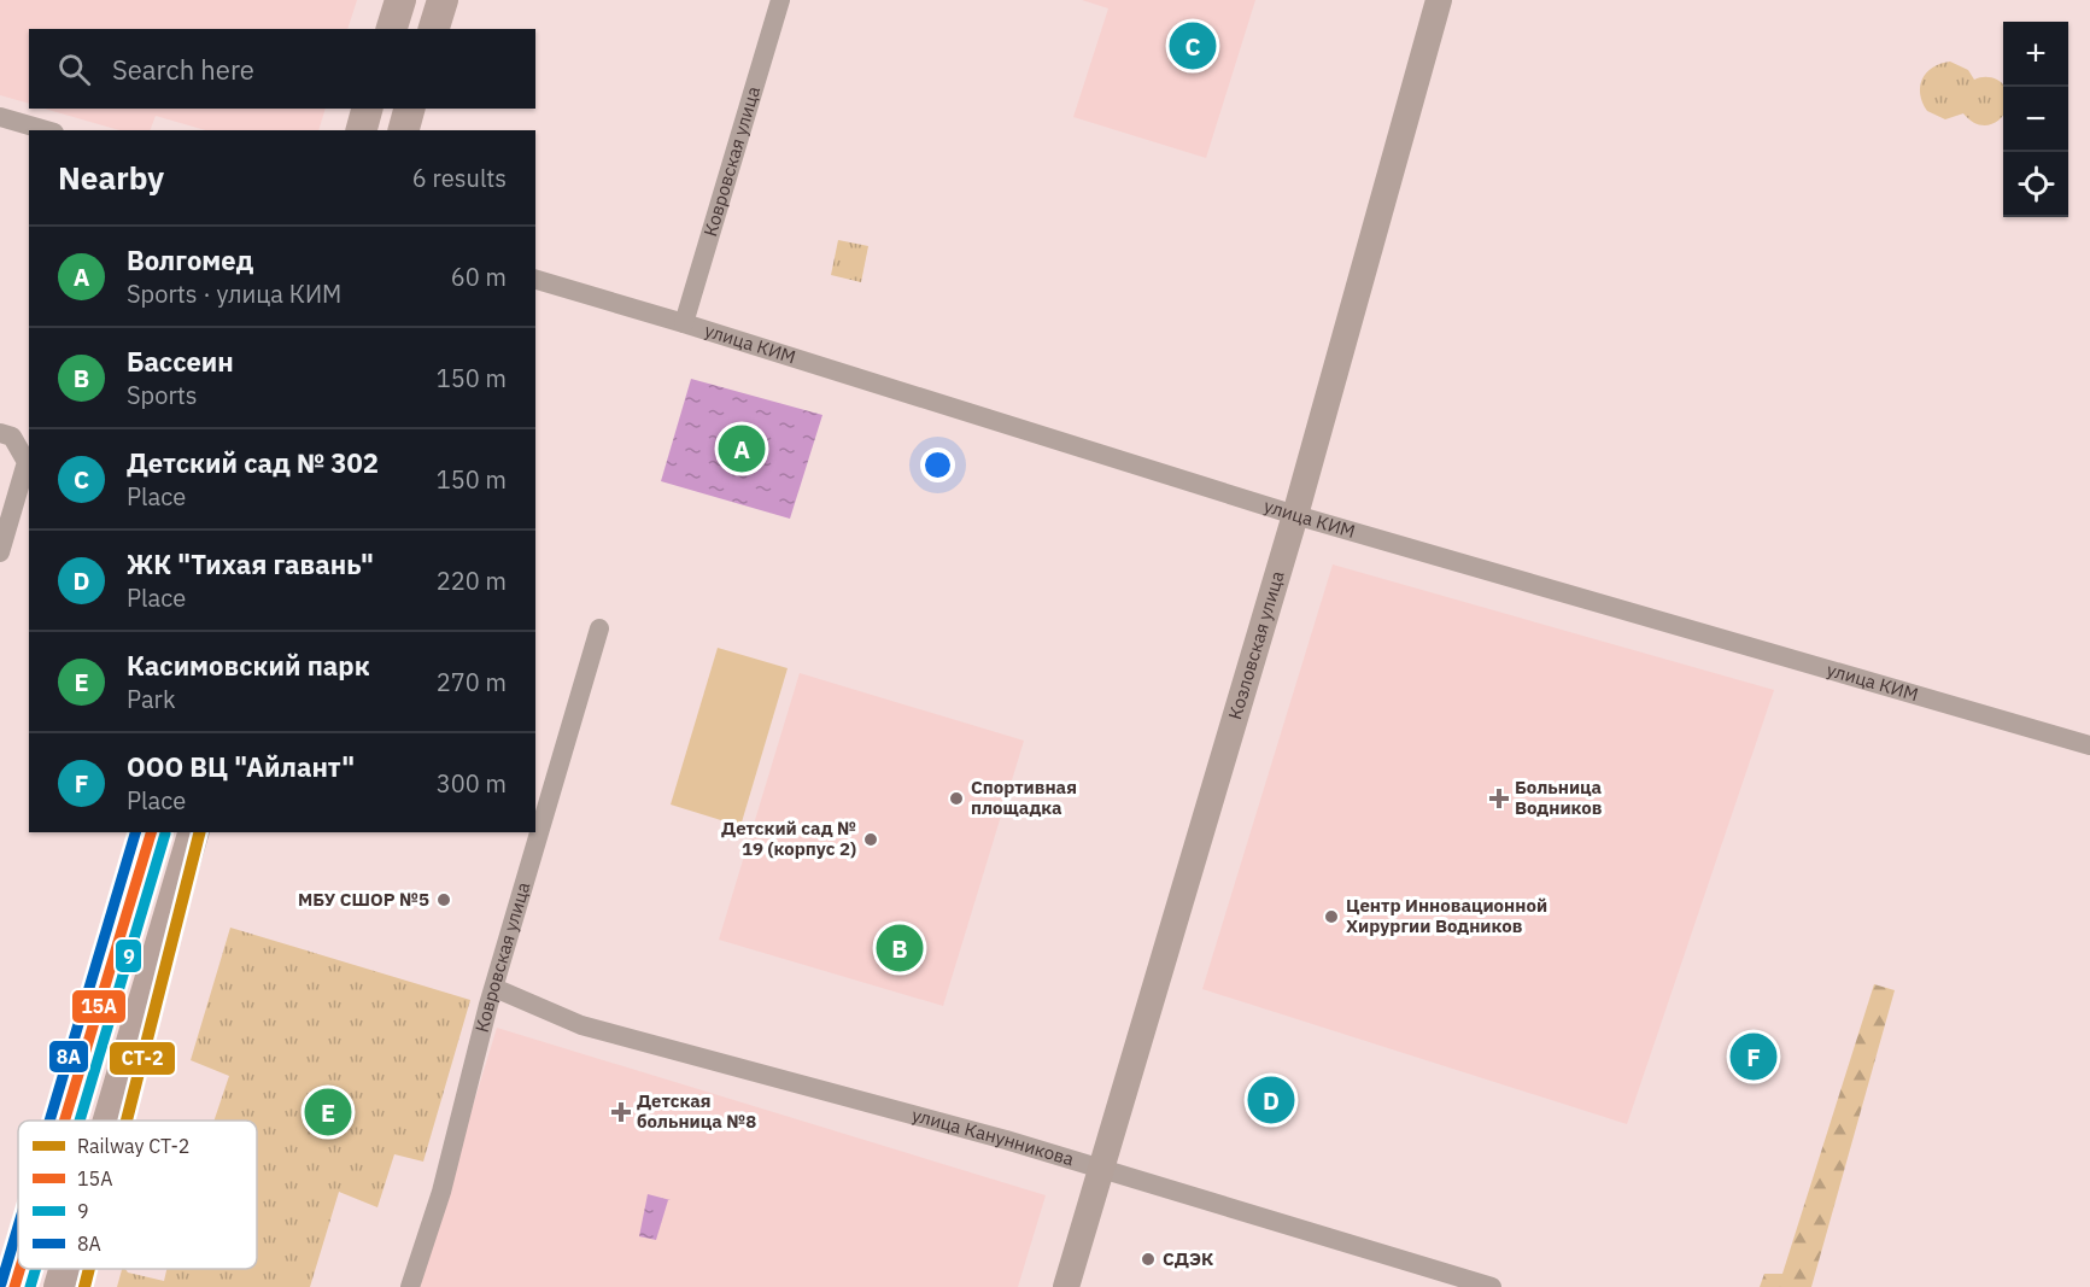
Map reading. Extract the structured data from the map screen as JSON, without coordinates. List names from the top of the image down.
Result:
{
  "streets": {
    "street": [
      "Ковровская улица",
      "улица КИМ",
      "Козловская улица",
      "улица Канунникова"
    ]
  },
  "crossings": [
    ["Ковровская улица", "улица КИМ"],
    ["Ковровская улица", "улица Канунникова"],
    ["улица КИМ", "Козловская улица"],
    ["Козловская улица", "улица Канунникова"]
  ],
  "places": {
    "other": [
      "Спортивная площадка",
      "Детский сад № 19 (корпус 2)",
      "МБУ СШОР №5",
      "Центр Инновационной Хирургии Водников",
      "СДЭК"
    ],
    "health": ["Больница Водников", "Детская больница №8"]
  },
  "lines": [
    "rail line СТ-2",
    "transit line 15А",
    "transit line 8А",
    "transit line 9"
  ],
  "legend": [
    "Railway СТ-2",
    "15А",
    "9",
    "8А"
  ],
  "page": {
    "pins": [
      "C",
      "A",
      "B",
      "F",
      "D",
      "E"
    ],
    "map_buttons": ["+", "−"],
    "search": "Search here",
    "heading": ["Nearby", "6 results"],
    "list": [
      {
        "mark": "A",
        "name": "Волгомед",
        "note": "Sports · улица КИМ",
        "value": "60 m"
      },
      {
        "mark": "B",
        "name": "Бассеин",
        "note": "Sports",
        "value": "150 m"
      },
      {
        "mark": "C",
        "name": "Детский сад № 302",
        "note": "Place",
        "value": "150 m"
      },
      {
        "mark": "D",
        "name": "ЖК \"Тихая гавань\"",
        "note": "Place",
        "value": "220 m"
      },
      {
        "mark": "E",
        "name": "Касимовский парк",
        "note": "Park",
        "value": "270 m"
      },
      {
        "mark": "F",
        "name": "ООО ВЦ \"Айлант\"",
        "note": "Place",
        "value": "300 m"
      }
    ]
  }
}
